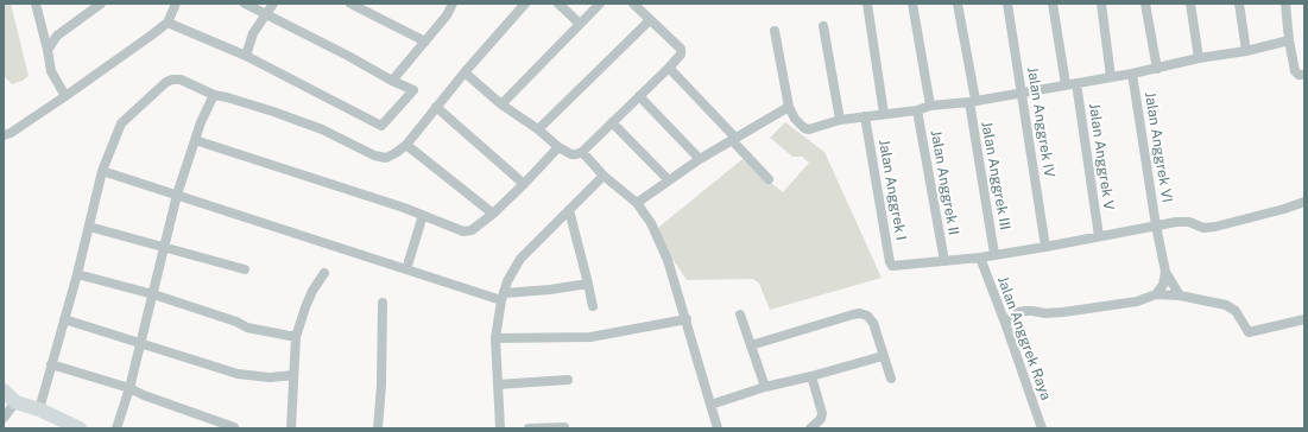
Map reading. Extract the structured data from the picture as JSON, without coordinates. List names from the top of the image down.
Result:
{
  "streets": {
    "street": [
      "Jalan Anggrek IV",
      "Jalan Anggrek VI",
      "Jalan Anggrek V",
      "Jalan Anggrek III",
      "Jalan Anggrek II",
      "Jalan Anggrek I",
      "Jalan Anggrek Raya"
    ]
  },
  "crossings": [
    ["Jalan Anggrek II", "Jalan Anggrek I"]
  ]
}
